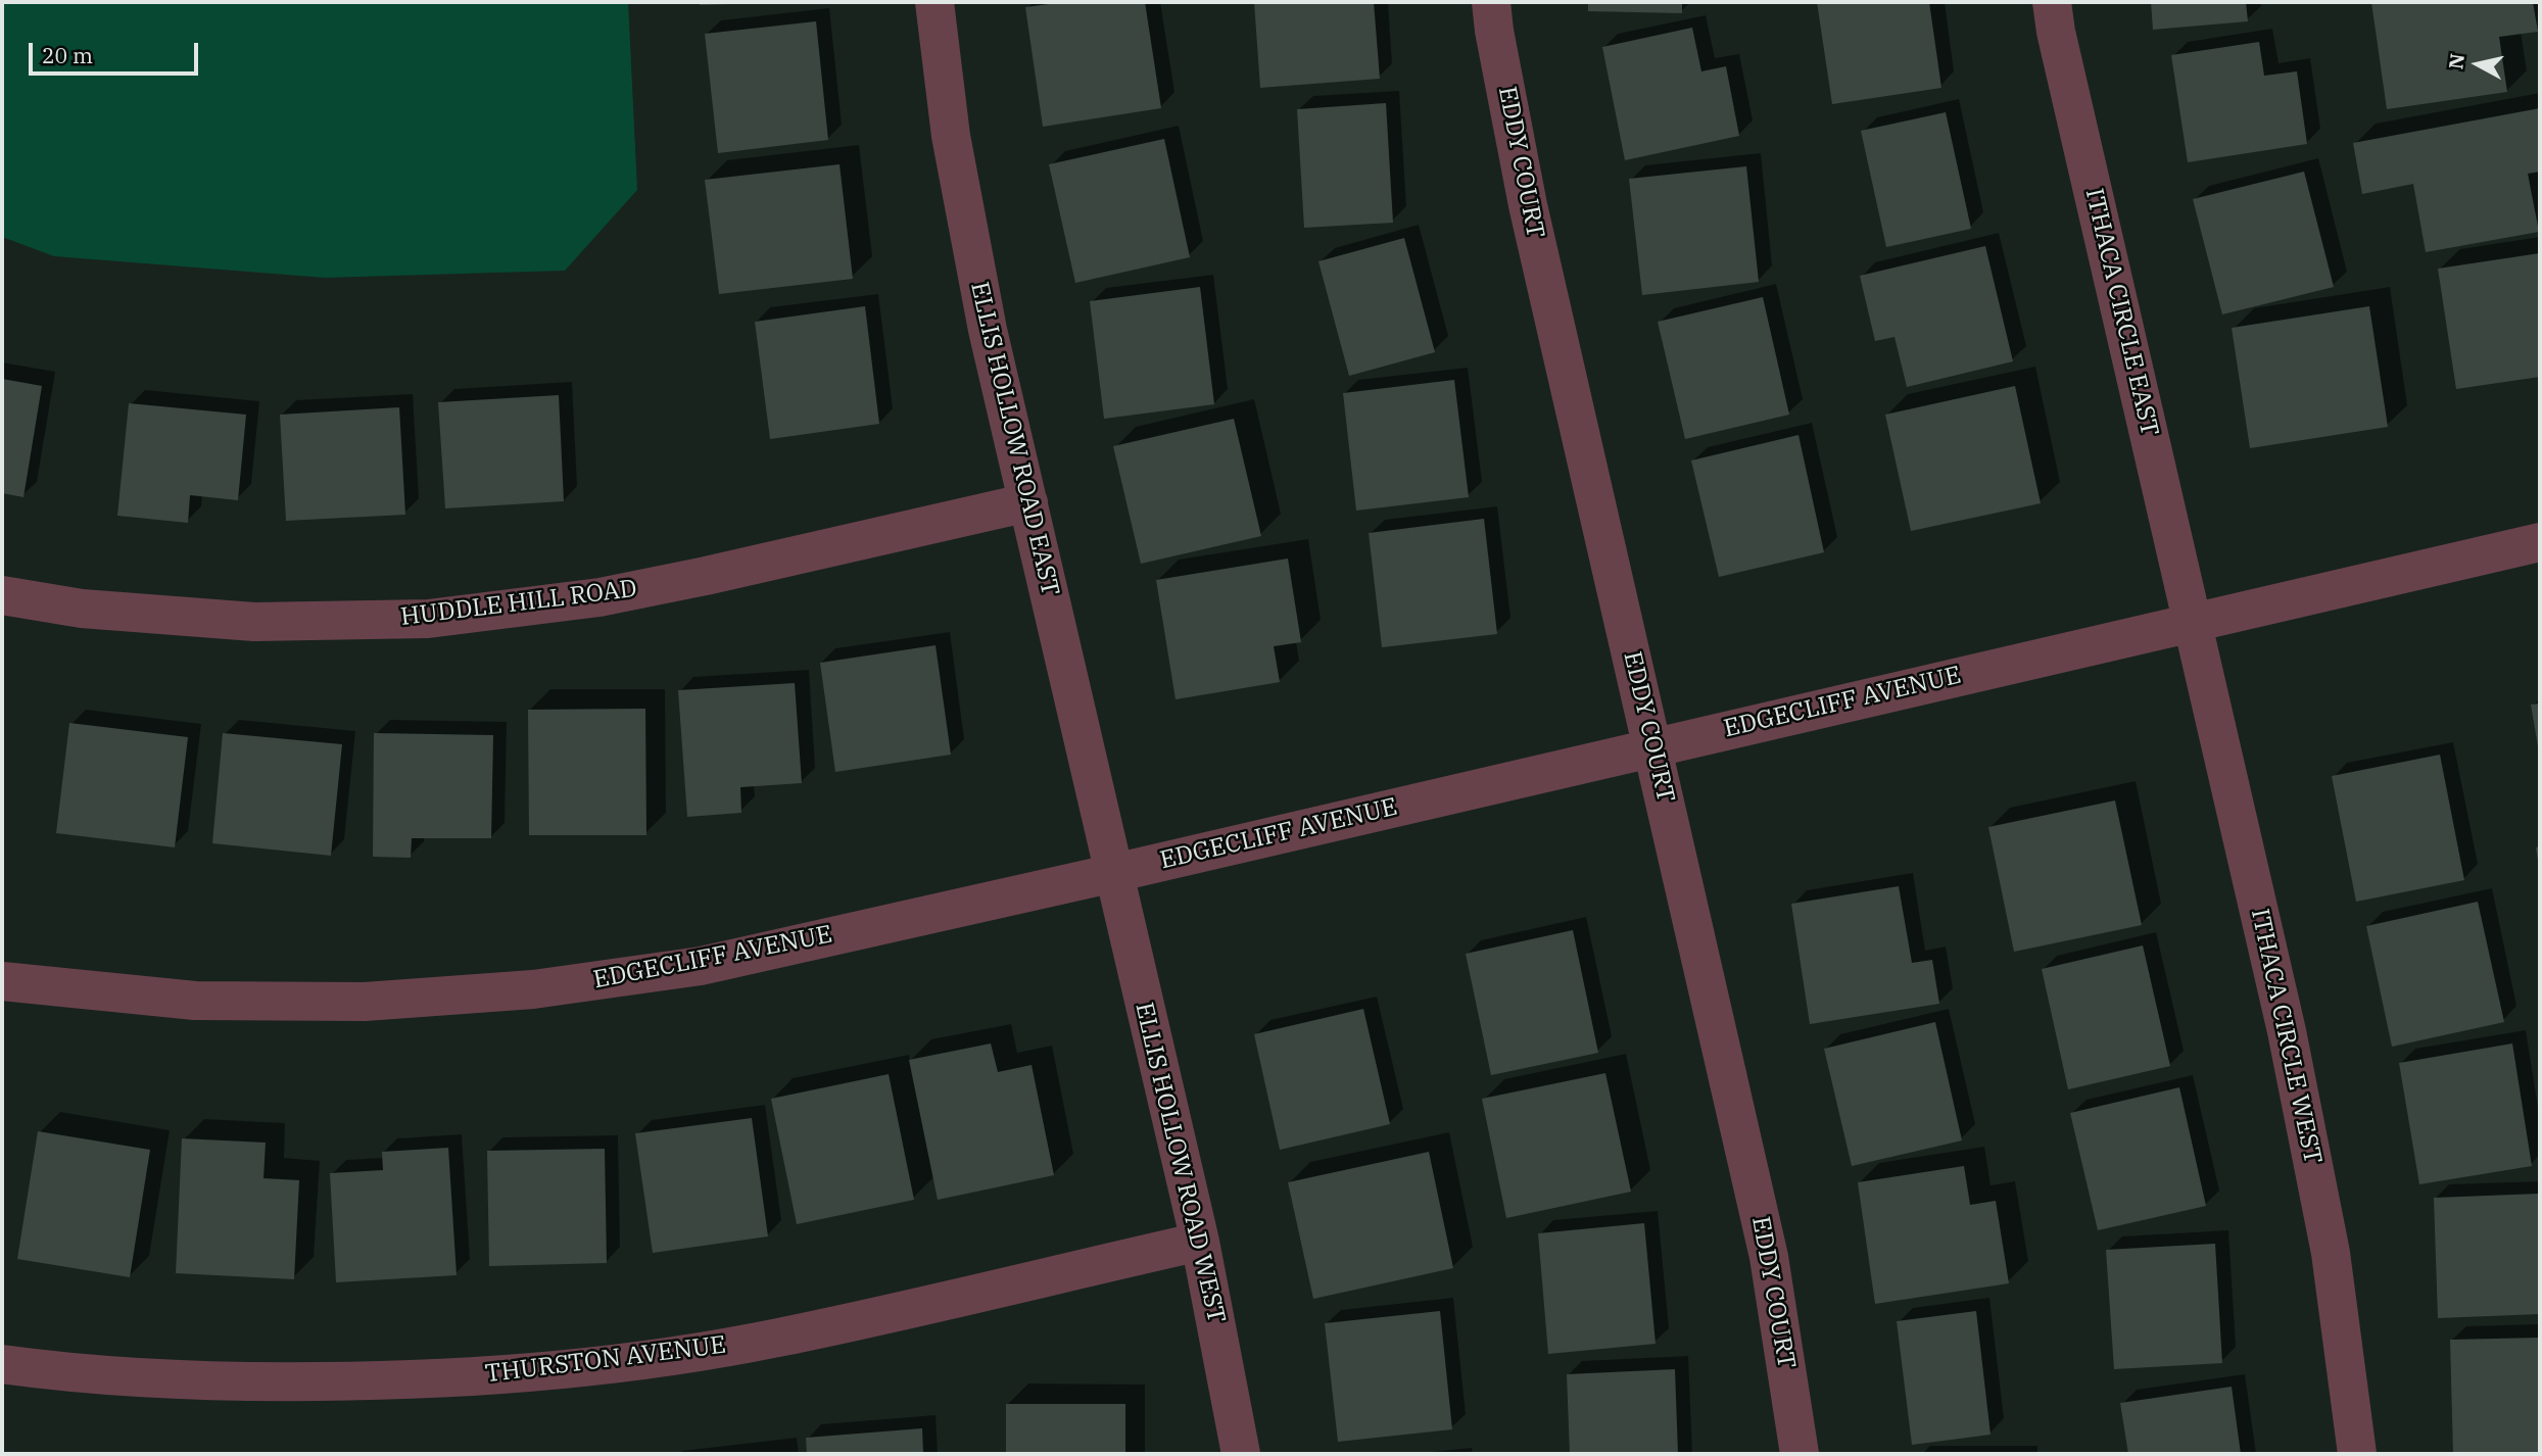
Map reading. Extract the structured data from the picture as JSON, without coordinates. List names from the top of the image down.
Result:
{
  "streets": {
    "street": [
      "EDDY COURT",
      "ITHACA CIRCLE EAST",
      "ELLIS HOLLOW ROAD EAST",
      "HUDDLE HILL ROAD",
      "EDGECLIFF AVENUE",
      "ITHACA CIRCLE WEST",
      "ELLIS HOLLOW ROAD WEST",
      "THURSTON AVENUE"
    ]
  },
  "crossings": [
    ["EDDY COURT", "EDGECLIFF AVENUE"],
    ["ITHACA CIRCLE EAST", "EDGECLIFF AVENUE"],
    ["ITHACA CIRCLE EAST", "ITHACA CIRCLE WEST"],
    ["ELLIS HOLLOW ROAD EAST", "HUDDLE HILL ROAD"],
    ["ELLIS HOLLOW ROAD EAST", "EDGECLIFF AVENUE"],
    ["ELLIS HOLLOW ROAD EAST", "ELLIS HOLLOW ROAD WEST"],
    ["EDGECLIFF AVENUE", "ITHACA CIRCLE WEST"],
    ["EDGECLIFF AVENUE", "ELLIS HOLLOW ROAD WEST"],
    ["ELLIS HOLLOW ROAD WEST", "THURSTON AVENUE"]
  ],
  "scale_bar": "20 m",
  "north": "left"
}
